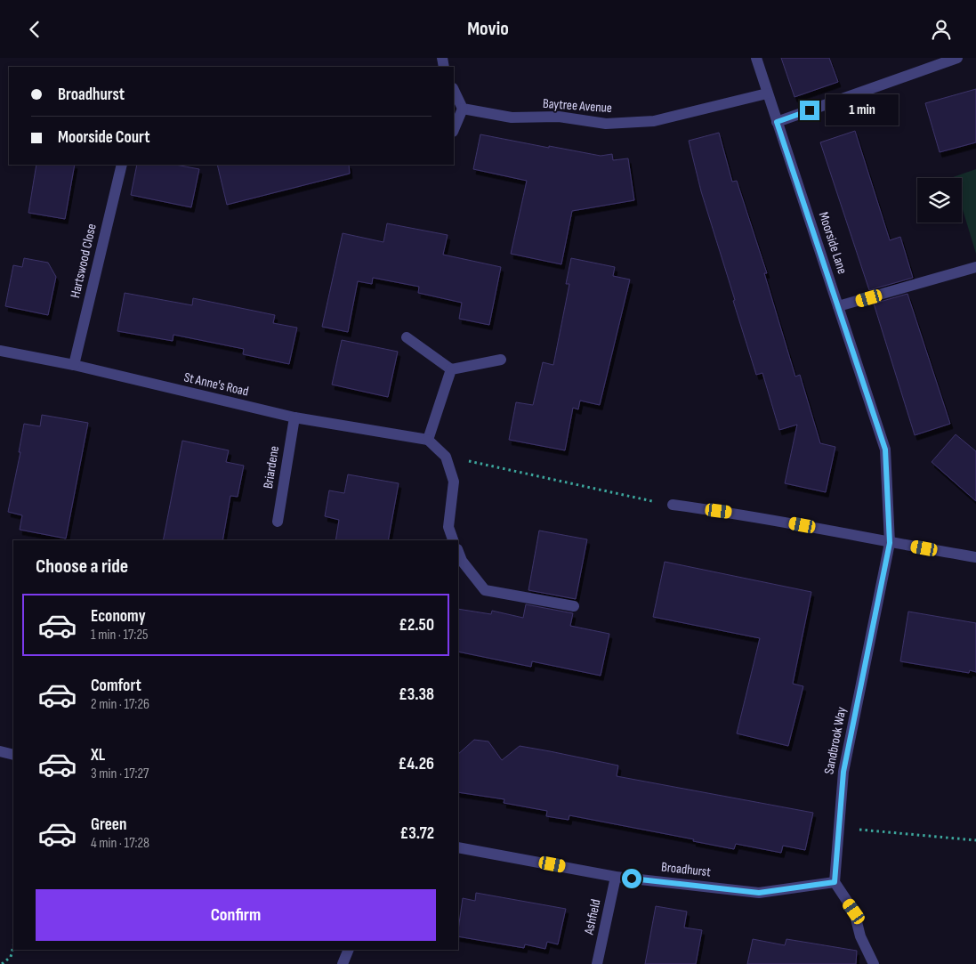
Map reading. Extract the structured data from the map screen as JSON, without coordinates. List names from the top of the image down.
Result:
{
  "streets": {
    "street": [
      "Baytree Avenue",
      "Moorside Lane",
      "Hartswood Close",
      "St Anne's Road",
      "Briardene",
      "Sandbrook Way",
      "Broadhurst",
      "Ashfield"
    ]
  },
  "crossings": [
    ["Baytree Avenue", "Moorside Lane"],
    ["Moorside Lane", "Sandbrook Way"],
    ["Hartswood Close", "St Anne's Road"],
    ["St Anne's Road", "Briardene"],
    ["Sandbrook Way", "Broadhurst"],
    ["Broadhurst", "Ashfield"]
  ],
  "page": {
    "header": "Movio",
    "banner": ["Broadhurst", "Moorside Court"],
    "bubble": "1 min",
    "heading": "Choose a ride",
    "list": [
      {
        "name": "Economy",
        "note": "1 min · 17:25",
        "value": "£2.50"
      },
      {
        "name": "Comfort",
        "note": "2 min · 17:26",
        "value": "£3.38"
      },
      {
        "name": "XL",
        "note": "3 min · 17:27",
        "value": "£4.26"
      },
      {
        "name": "Green",
        "note": "4 min · 17:28",
        "value": "£3.72"
      }
    ],
    "buttons": "Confirm"
  }
}
